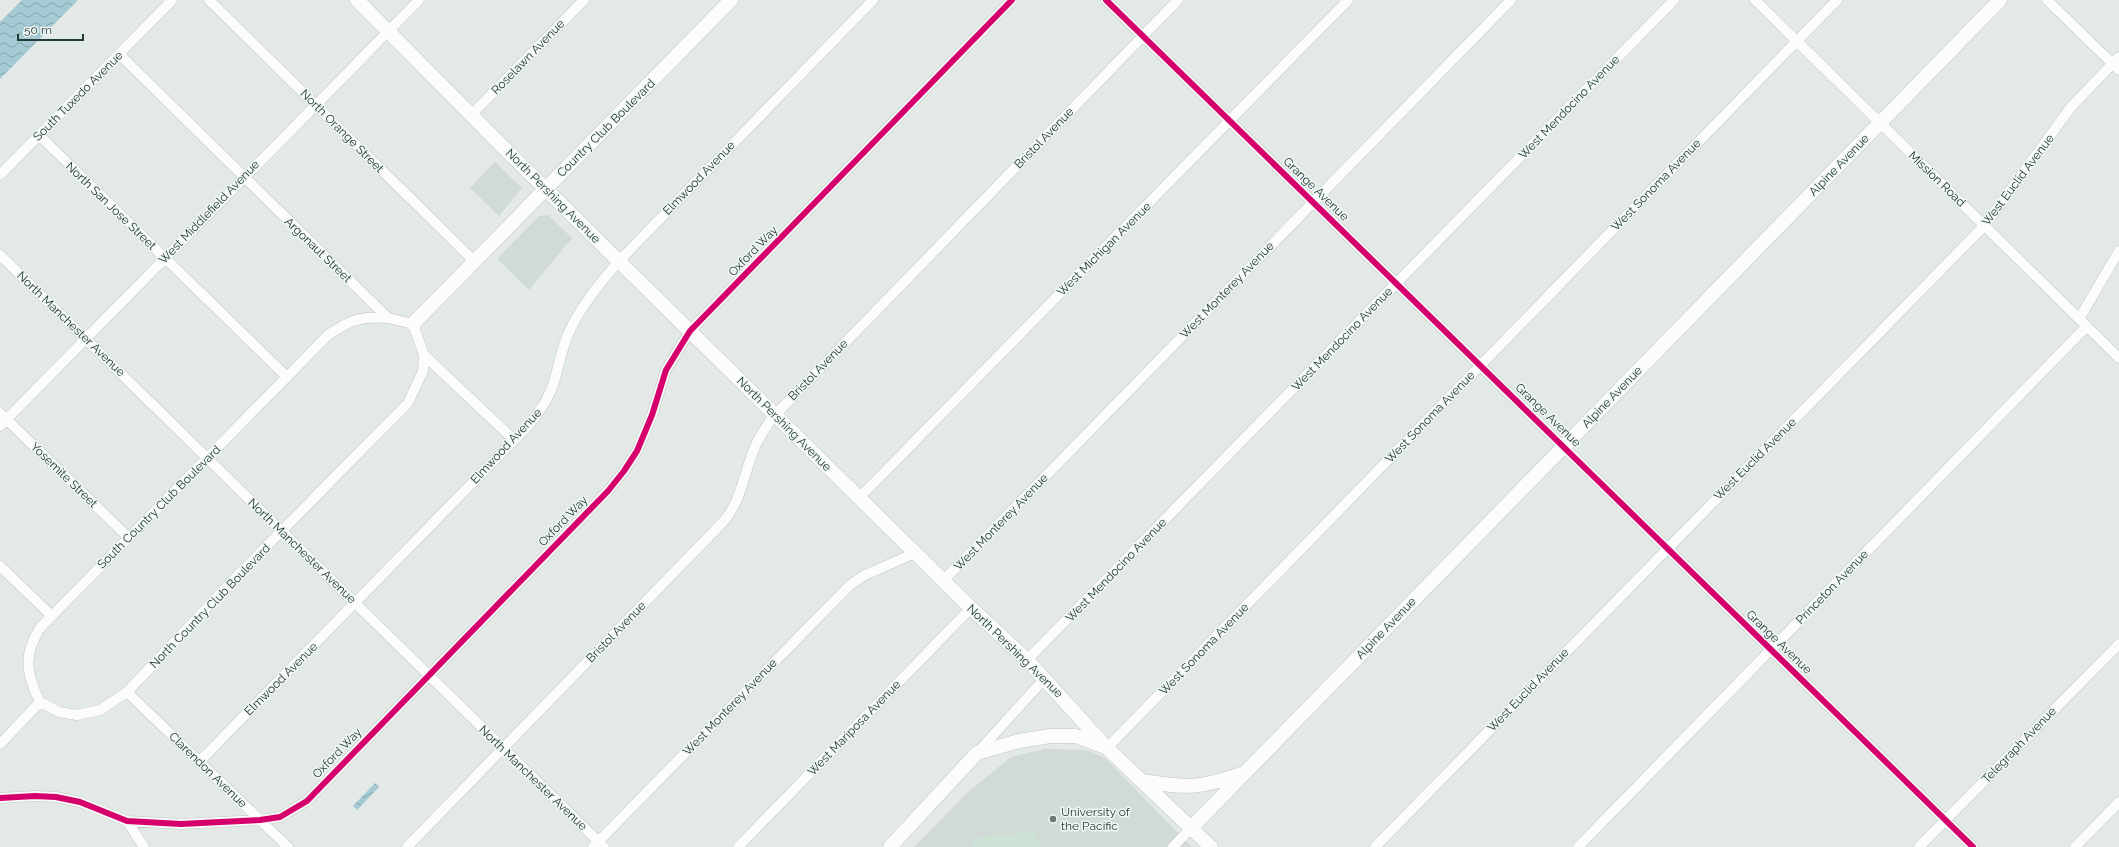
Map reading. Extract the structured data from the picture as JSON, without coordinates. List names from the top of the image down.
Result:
{
  "streets": {
    "street": [
      "Roselawn Avenue",
      "South Tuxedo Avenue",
      "West Mendocino Avenue",
      "Country Club Boulevard",
      "North Orange Street",
      "Bristol Avenue",
      "Alpine Avenue",
      "Elmwood Avenue",
      "Mission Road",
      "West Euclid Avenue",
      "West Sonoma Avenue",
      "Grange Avenue",
      "North Pershing Avenue",
      "North San Jose Street",
      "West Middlefield Avenue",
      "West Michigan Avenue",
      "Argonaut Street",
      "Oxford Way",
      "West Monterey Avenue",
      "North Manchester Avenue",
      "Yosemite Street",
      "South Country Club Boulevard",
      "Princeton Avenue",
      "North Country Club Boulevard",
      "West Mariposa Avenue",
      "Telegraph Avenue",
      "Clarendon Avenue"
    ]
  },
  "crossings": [
    ["Roselawn Avenue", "North Pershing Avenue"],
    ["South Tuxedo Avenue", "North San Jose Street"],
    ["South Tuxedo Avenue", "Argonaut Street"],
    ["West Mendocino Avenue", "Grange Avenue"],
    ["West Mendocino Avenue", "North Pershing Avenue"],
    ["Country Club Boulevard", "North Orange Street"],
    ["Country Club Boulevard", "North Pershing Avenue"],
    ["North Orange Street", "West Middlefield Avenue"],
    ["Bristol Avenue", "Grange Avenue"],
    ["Bristol Avenue", "North Pershing Avenue"],
    ["Bristol Avenue", "North Manchester Avenue"],
    ["Alpine Avenue", "Mission Road"],
    ["Alpine Avenue", "Grange Avenue"],
    ["Alpine Avenue", "North Pershing Avenue"],
    ["Elmwood Avenue", "North Pershing Avenue"],
    ["Elmwood Avenue", "North Manchester Avenue"],
    ["Elmwood Avenue", "Clarendon Avenue"],
    ["Mission Road", "West Euclid Avenue"],
    ["Mission Road", "West Sonoma Avenue"],
    ["Mission Road", "Princeton Avenue"],
    ["West Euclid Avenue", "Grange Avenue"],
    ["West Sonoma Avenue", "Grange Avenue"],
    ["West Sonoma Avenue", "North Pershing Avenue"],
    ["Grange Avenue", "West Michigan Avenue"],
    ["Grange Avenue", "West Monterey Avenue"],
    ["Grange Avenue", "Princeton Avenue"],
    ["Grange Avenue", "Telegraph Avenue"],
    ["North Pershing Avenue", "West Middlefield Avenue"],
    ["North Pershing Avenue", "West Michigan Avenue"],
    ["North Pershing Avenue", "Oxford Way"],
    ["North Pershing Avenue", "West Monterey Avenue"],
    ["North Pershing Avenue", "West Mariposa Avenue"],
    ["North San Jose Street", "West Middlefield Avenue"],
    ["North San Jose Street", "South Country Club Boulevard"],
    ["West Middlefield Avenue", "Argonaut Street"],
    ["West Middlefield Avenue", "North Manchester Avenue"],
    ["West Middlefield Avenue", "Yosemite Street"],
    ["Argonaut Street", "South Country Club Boulevard"],
    ["Oxford Way", "North Manchester Avenue"],
    ["Oxford Way", "Clarendon Avenue"],
    ["West Monterey Avenue", "North Manchester Avenue"],
    ["North Manchester Avenue", "South Country Club Boulevard"],
    ["North Manchester Avenue", "North Country Club Boulevard"],
    ["Yosemite Street", "South Country Club Boulevard"],
    ["South Country Club Boulevard", "North Country Club Boulevard"],
    ["North Country Club Boulevard", "Clarendon Avenue"]
  ],
  "places": ["University of the Pacific"],
  "scale_bar": "50 m"
}
